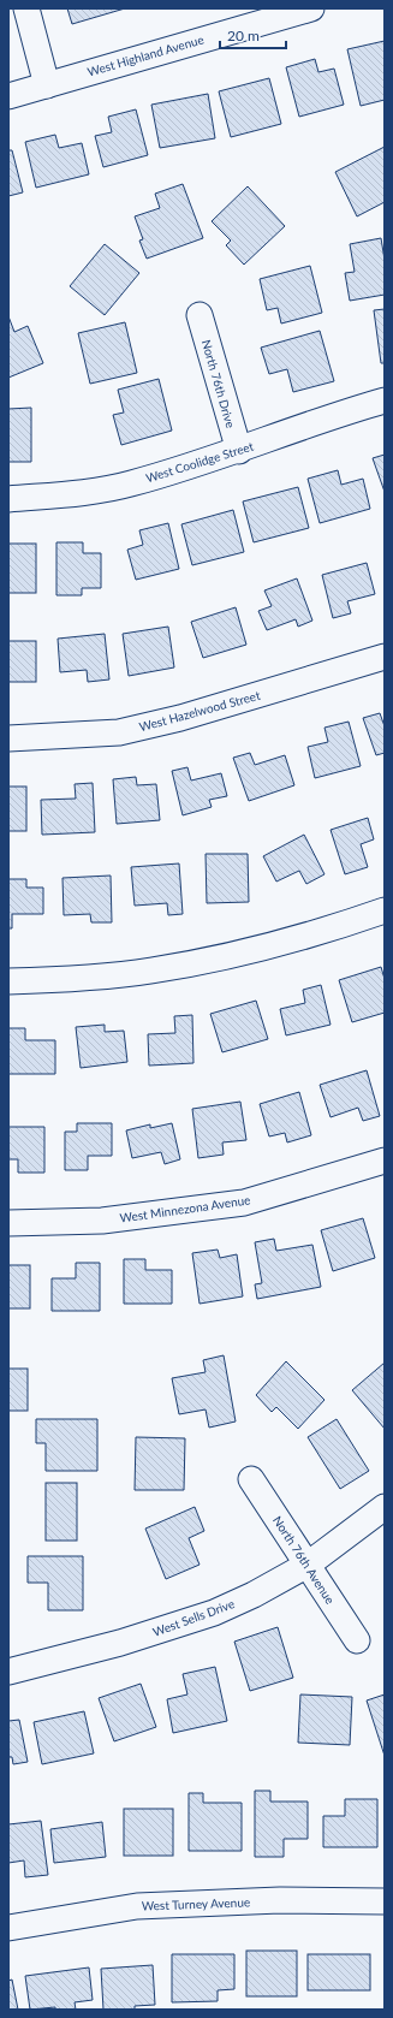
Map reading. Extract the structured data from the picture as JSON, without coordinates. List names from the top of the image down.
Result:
{
  "streets": {
    "street": [
      "West Highland Avenue",
      "North 76th Drive",
      "West Coolidge Street",
      "West Hazelwood Street",
      "West Minnezona Avenue",
      "North 76th Avenue",
      "West Sells Drive",
      "West Turney Avenue"
    ]
  },
  "crossings": [
    ["North 76th Drive", "West Coolidge Street"],
    ["North 76th Avenue", "West Sells Drive"]
  ],
  "scale_bar": "20 m"
}
